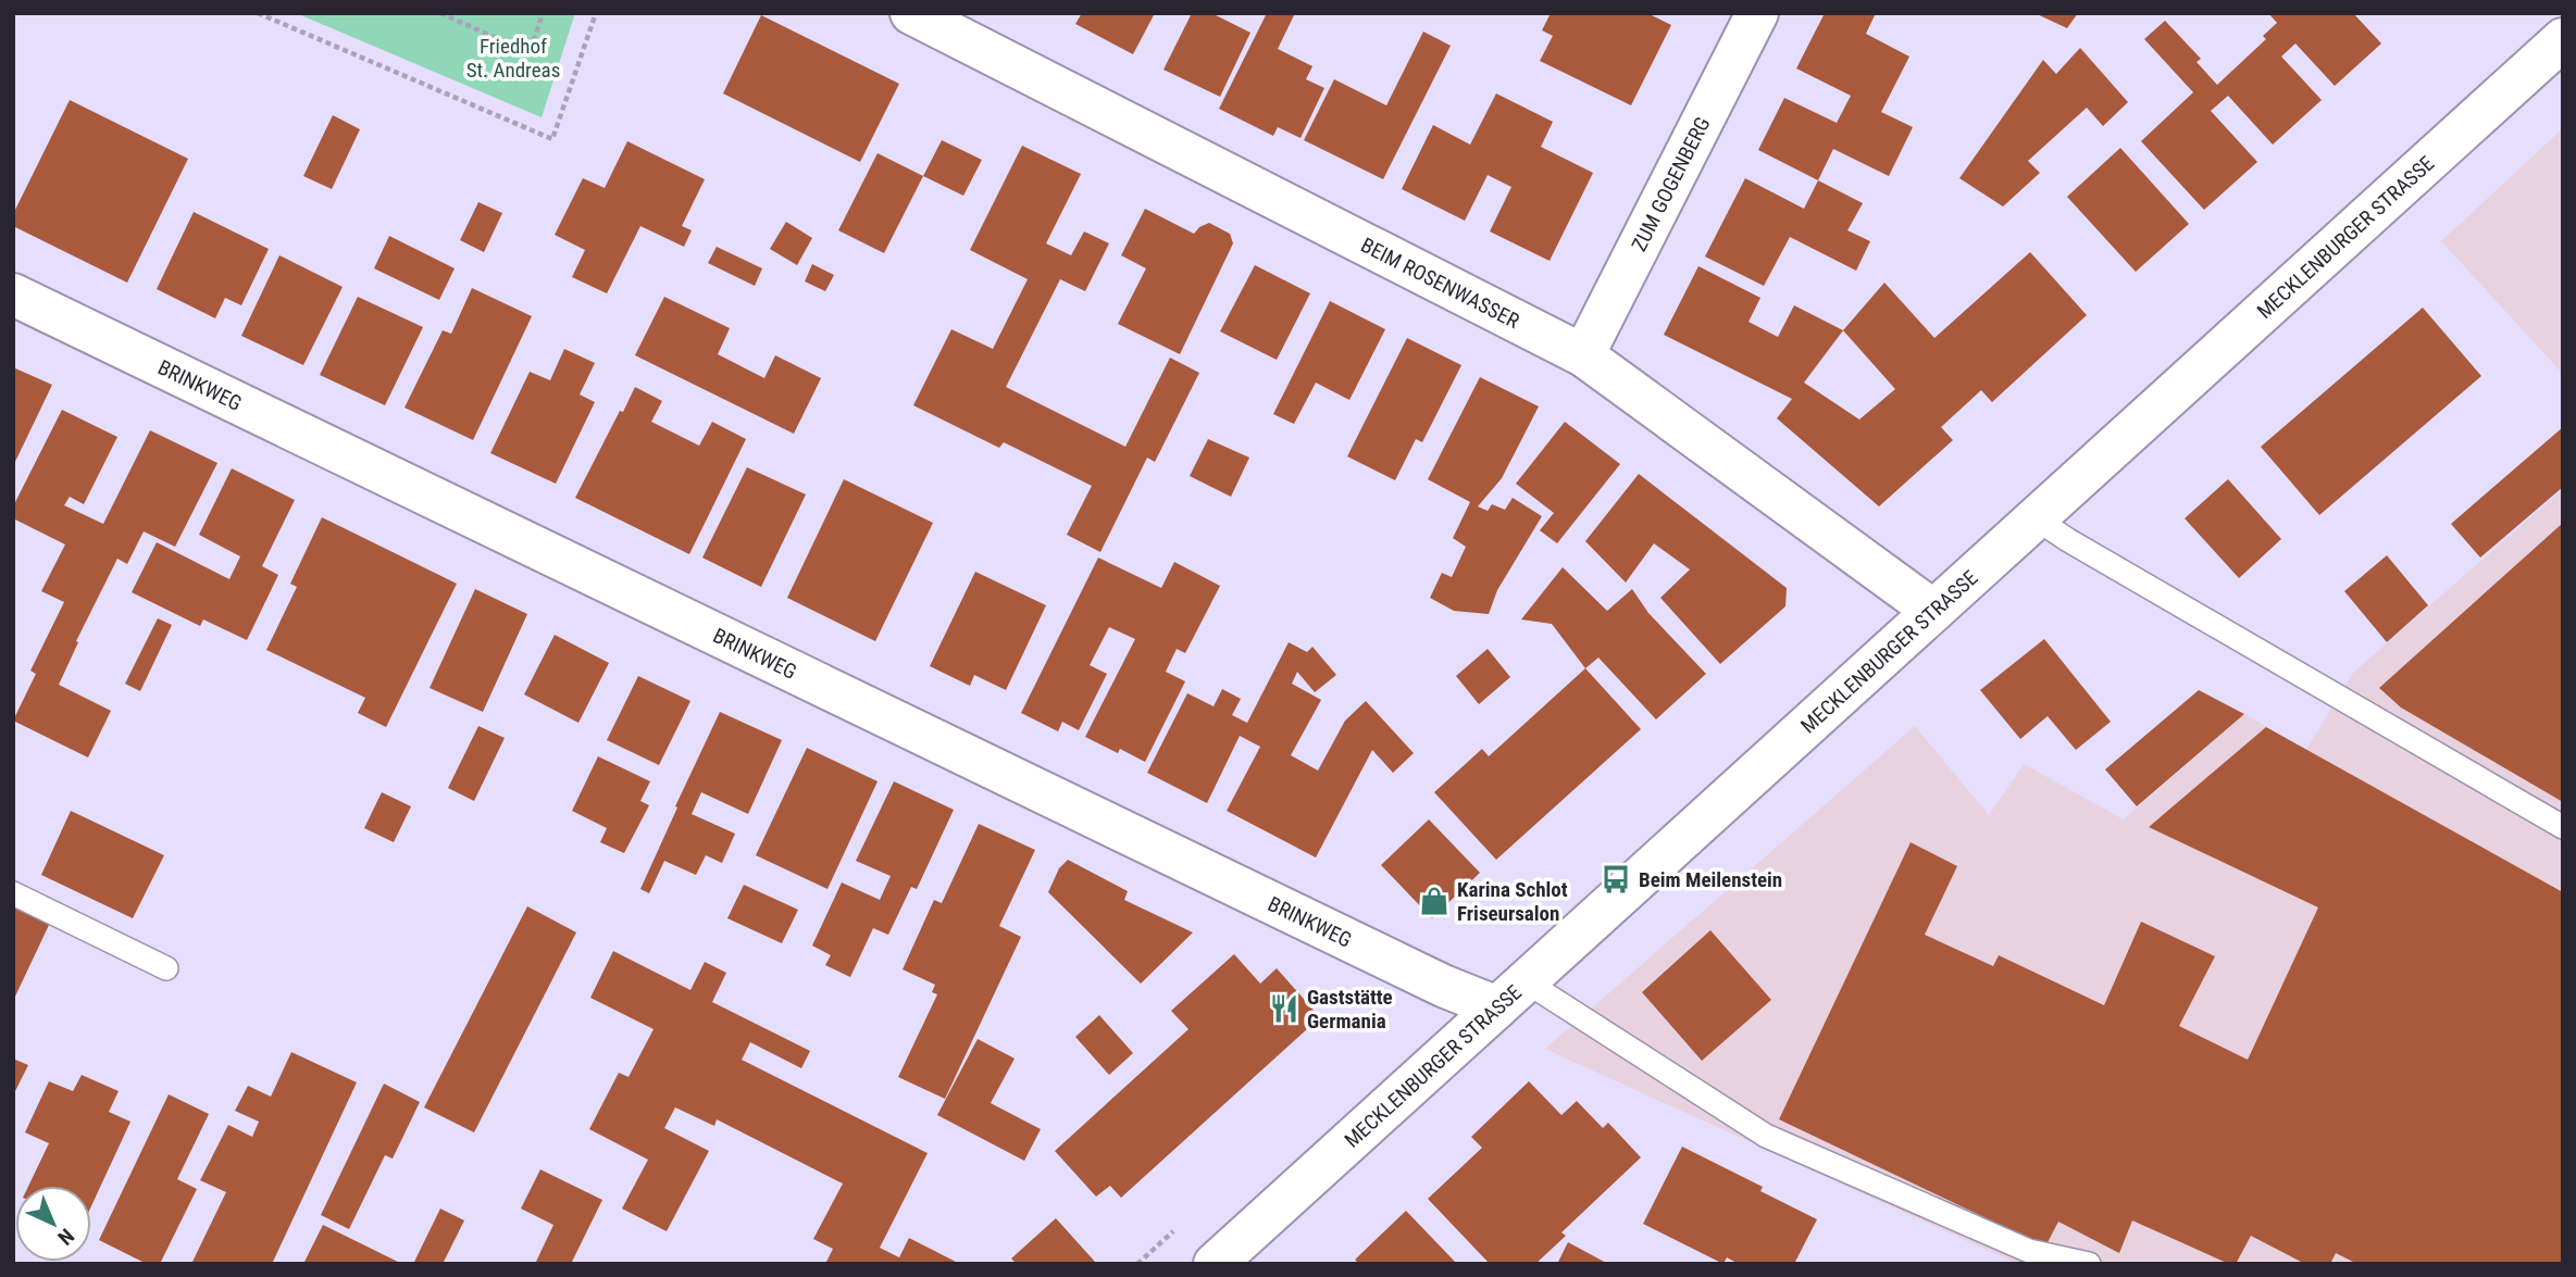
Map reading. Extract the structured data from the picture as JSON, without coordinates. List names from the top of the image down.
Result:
{
  "streets": {
    "street": [
      "ZUM GOGENBERG",
      "MECKLENBURGER STRASSE",
      "BEIM ROSENWASSER",
      "BRINKWEG"
    ]
  },
  "crossings": [
    ["ZUM GOGENBERG", "BEIM ROSENWASSER"],
    ["MECKLENBURGER STRASSE", "BEIM ROSENWASSER"],
    ["MECKLENBURGER STRASSE", "BRINKWEG"]
  ],
  "parks": ["Friedhof St. Andreas"],
  "places": {
    "bus stop": ["Beim Meilenstein"],
    "shop": ["Karina Schlot Friseursalon"],
    "restaurant": ["Gaststätte Germania"]
  },
  "north": "bottom right"
}
